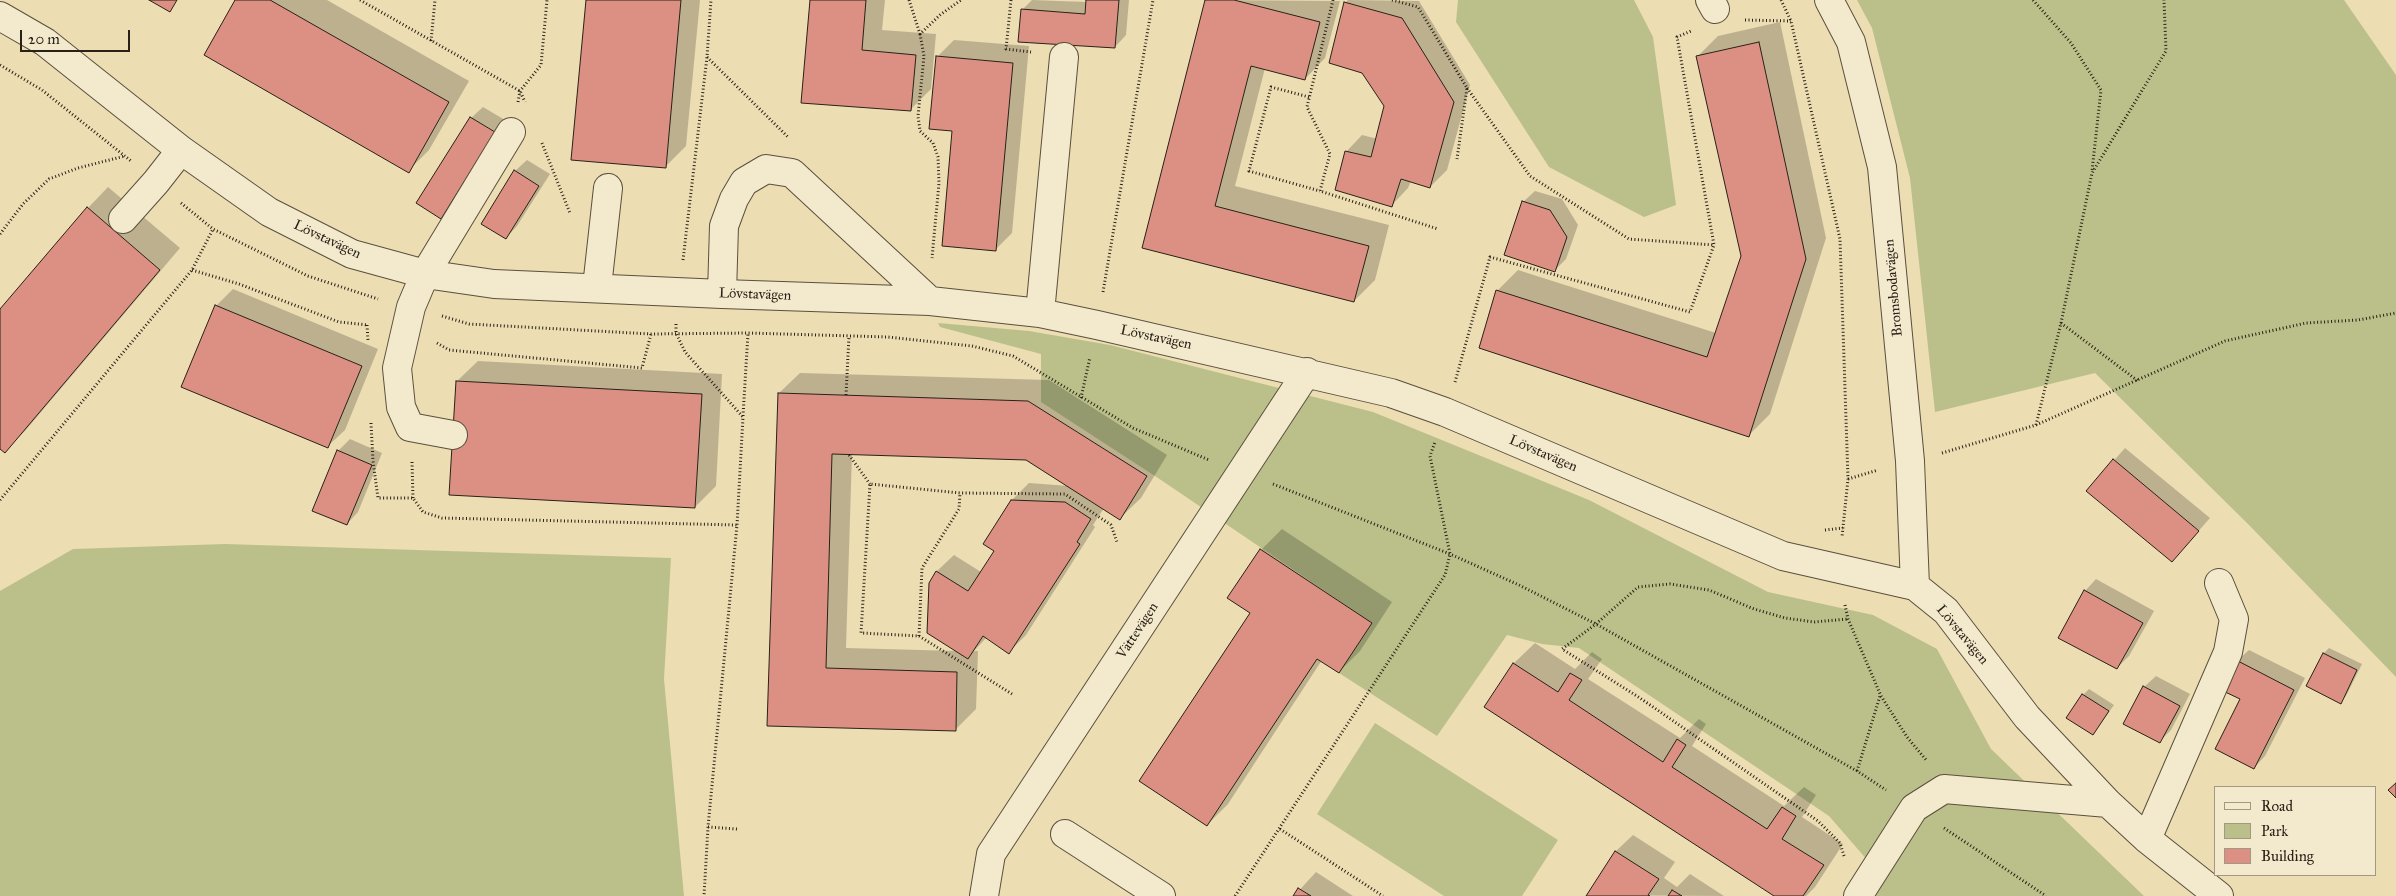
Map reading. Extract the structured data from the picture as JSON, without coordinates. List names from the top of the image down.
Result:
{
  "streets": {
    "street": ["Lövstavägen", "Bromsbodavägen", "Vättevägen"]
  },
  "crossings": [
    ["Lövstavägen", "Bromsbodavägen"],
    ["Lövstavägen", "Vättevägen"]
  ],
  "legend": ["Road", "Park", "Building"],
  "scale_bar": "20 m"
}
